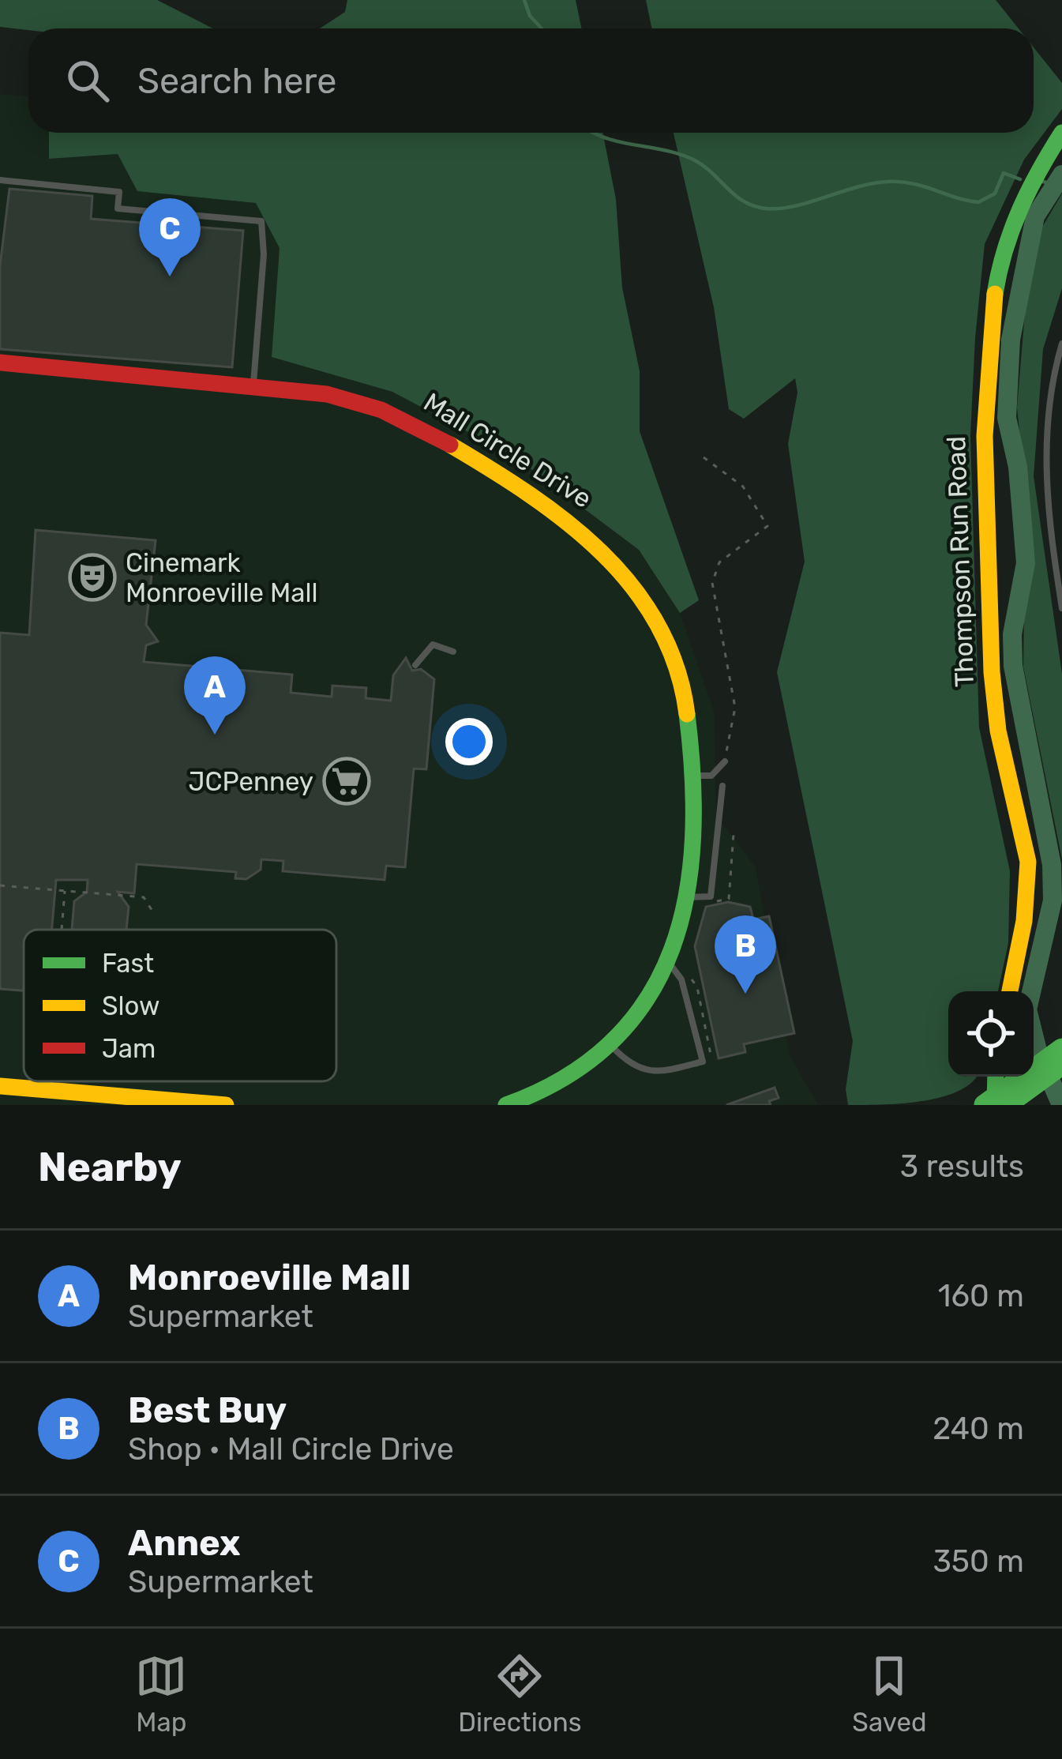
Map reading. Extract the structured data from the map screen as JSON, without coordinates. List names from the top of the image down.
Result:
{
  "streets": {
    "main road": ["Mall Circle Drive", "Thompson Run Road"]
  },
  "places": {
    "theatre": ["Cinemark Monroeville Mall"],
    "supermarket": ["JCPenney"]
  },
  "legend": ["Fast", "Slow", "Jam"],
  "page": {
    "search": "Search here",
    "pins": ["C", "A", "B"],
    "heading": ["Nearby", "3 results"],
    "list": [
      {
        "mark": "A",
        "name": "Monroeville Mall",
        "note": "Supermarket",
        "value": "160 m"
      },
      {
        "mark": "B",
        "name": "Best Buy",
        "note": "Shop · Mall Circle Drive",
        "value": "240 m"
      },
      {
        "mark": "C",
        "name": "Annex",
        "note": "Supermarket",
        "value": "350 m"
      }
    ],
    "nav": ["Map", "Directions", "Saved"]
  }
}
